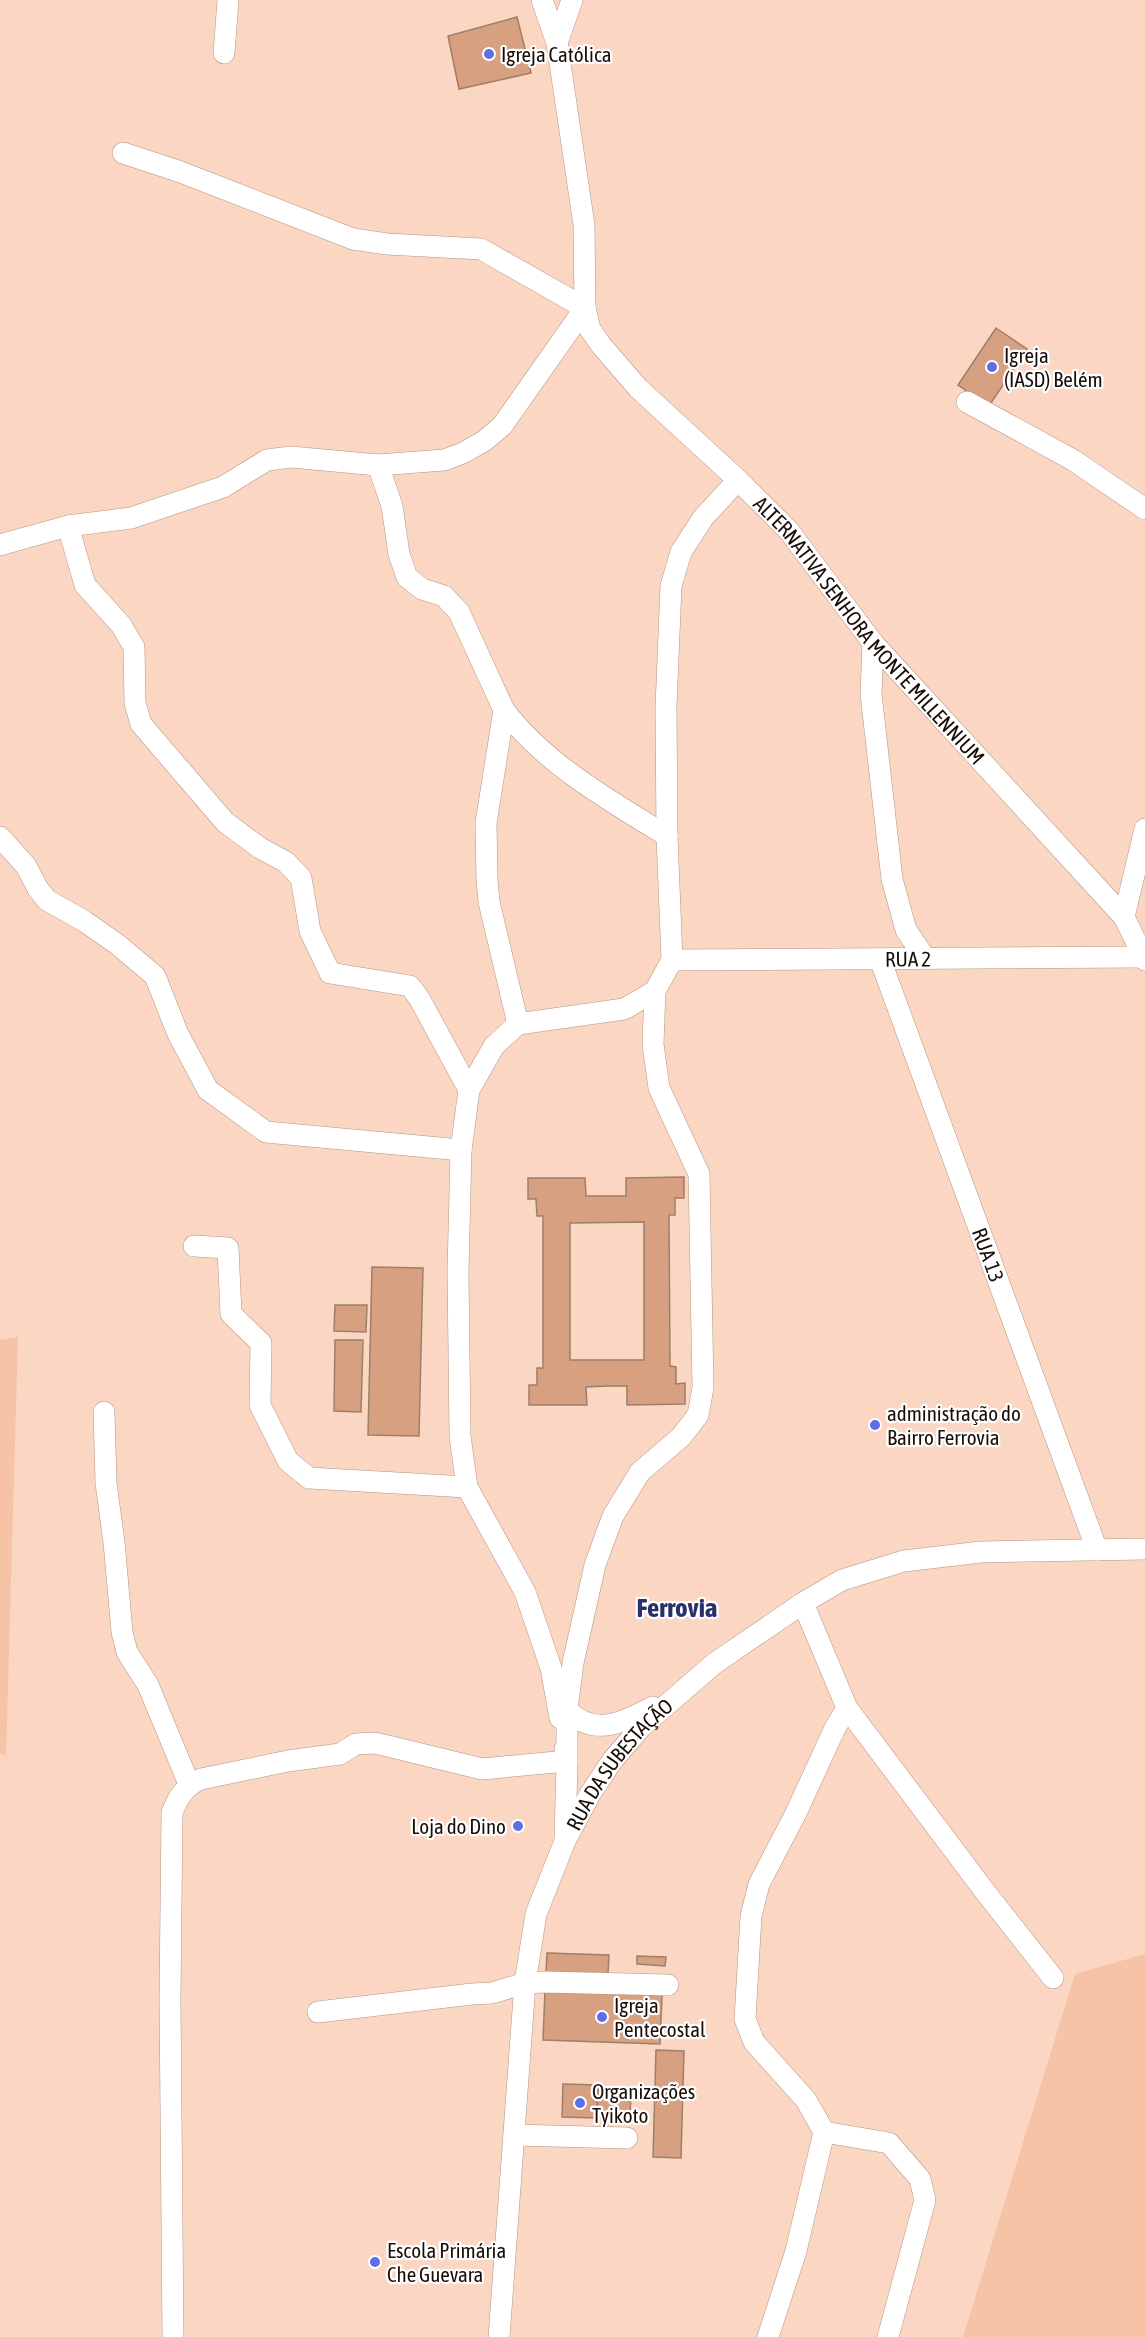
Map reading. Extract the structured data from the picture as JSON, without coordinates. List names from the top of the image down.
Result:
{
  "streets": {
    "street": [
      "ALTERNATIVA SENHORA MONTE MILLENNIUM",
      "RUA 2",
      "RUA 13",
      "RUA DA SUBESTAÇÃO"
    ]
  },
  "crossings": [
    ["ALTERNATIVA SENHORA MONTE MILLENNIUM", "RUA 2"],
    ["RUA 2", "RUA 13"],
    ["RUA 13", "RUA DA SUBESTAÇÃO"]
  ],
  "districts": ["Ferrovia"],
  "places": [
    "Igreja Católica",
    "Igreja (IASD) Belém",
    "administração do Bairro Ferrovia",
    "Loja do Dino",
    "Igreja Pentecostal",
    "Organizações Tyikoto",
    "Escola Primária Che Guevara"
  ]
}
